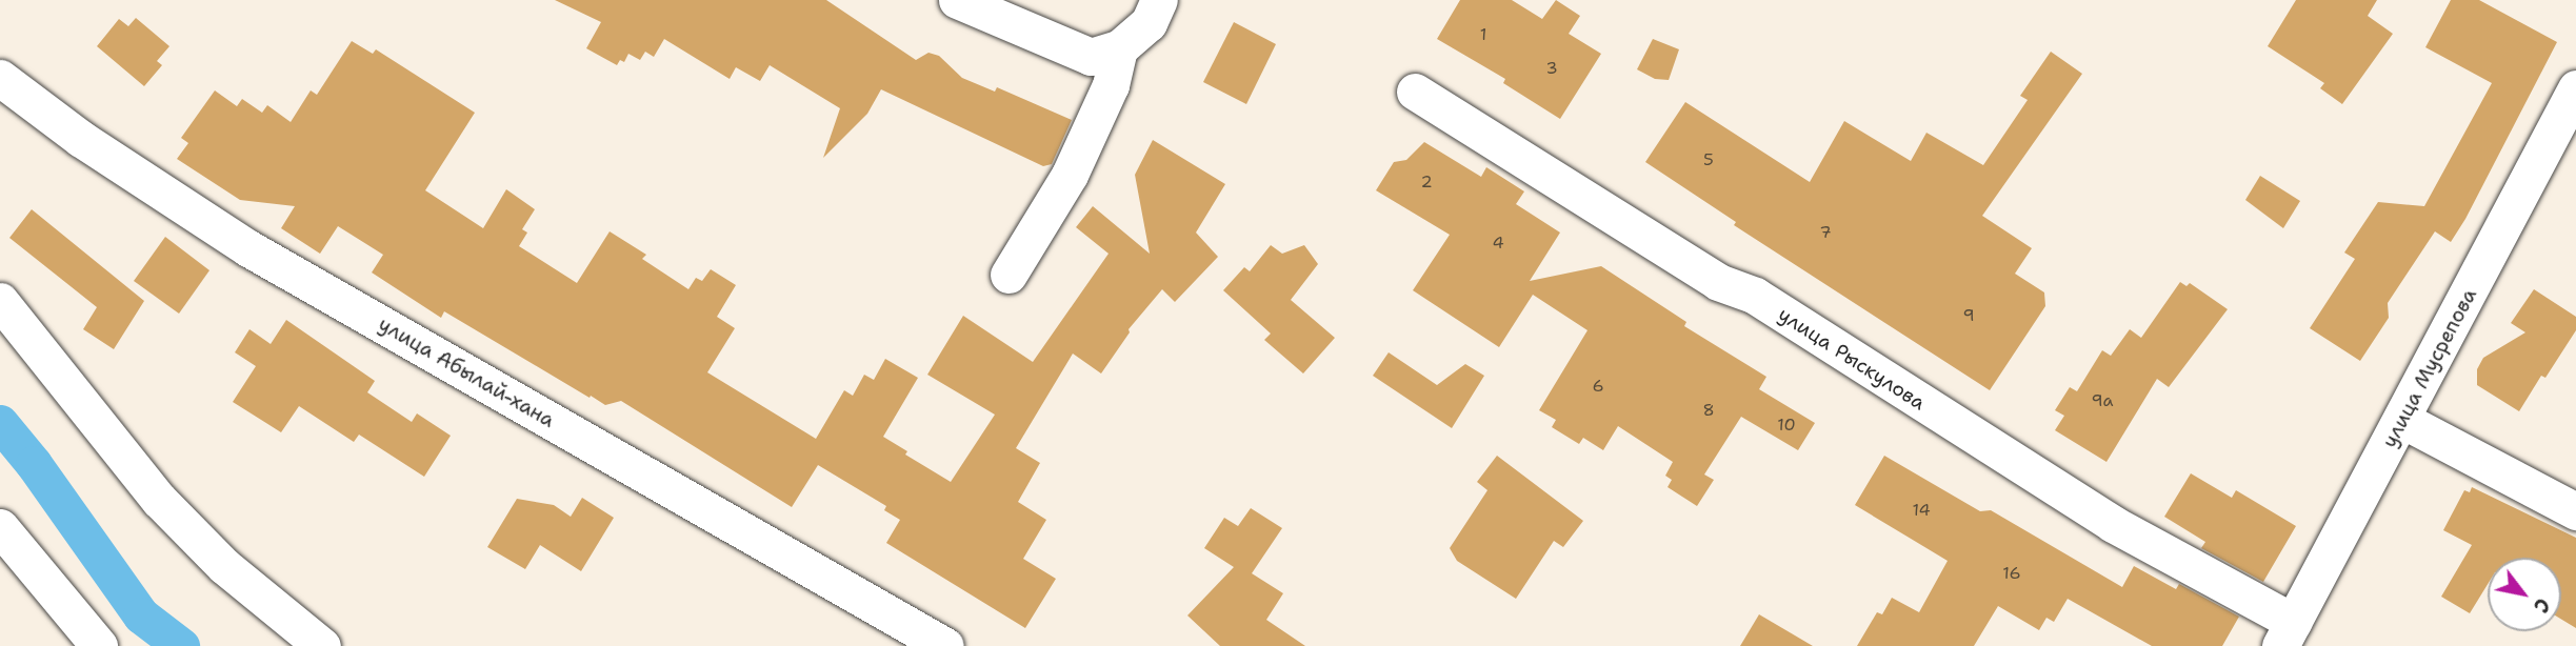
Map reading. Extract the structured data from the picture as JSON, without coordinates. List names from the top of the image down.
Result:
{
  "streets": {
    "street": ["улица Рыскулова", "улица Мусрепова", "улица Абылай-хана"]
  },
  "crossings": [
    ["улица Рыскулова", "улица Мусрепова"]
  ],
  "house_numbers": [
    "1",
    "3",
    "5",
    "2",
    "7",
    "4",
    "9",
    "6",
    "9а",
    "8",
    "10",
    "14",
    "16"
  ],
  "north": "bottom right"
}
